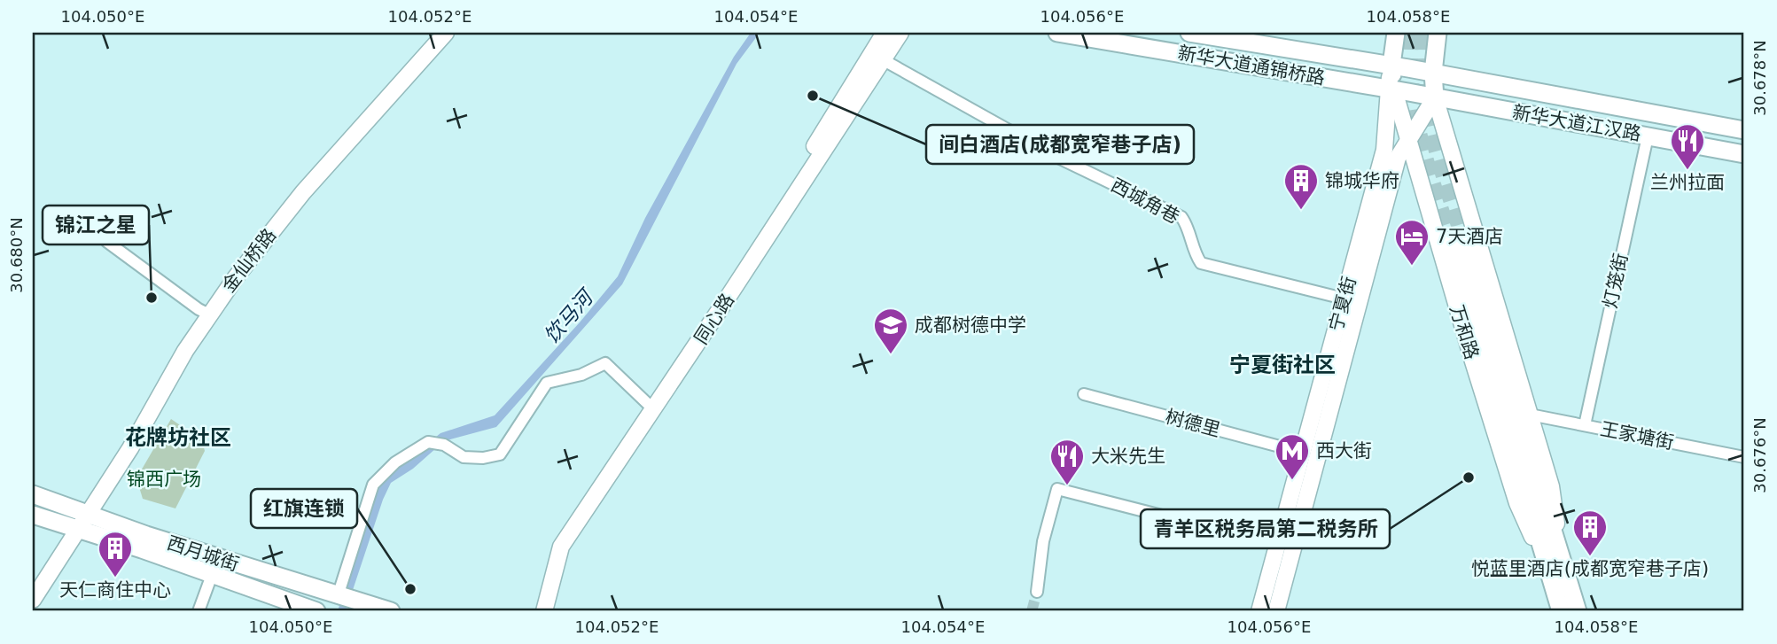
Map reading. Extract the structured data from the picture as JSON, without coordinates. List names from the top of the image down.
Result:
{
  "streets": {
    "main road": [
      "新华大道通锦桥路",
      "新华大道江汉路",
      "金仙桥路",
      "宁夏街",
      "同心路",
      "万和路",
      "西月城街"
    ],
    "street": [
      "西城角巷",
      "灯笼街",
      "树德里",
      "王家塘街"
    ]
  },
  "crossings": [
    ["新华大道通锦桥路", "新华大道江汉路"],
    ["新华大道通锦桥路", "宁夏街"],
    ["新华大道通锦桥路", "万和路"],
    ["新华大道江汉路", "灯笼街"],
    ["新华大道江汉路", "宁夏街"],
    ["新华大道江汉路", "万和路"],
    ["西城角巷", "宁夏街"],
    ["西城角巷", "同心路"],
    ["金仙桥路", "西月城街"],
    ["灯笼街", "王家塘街"],
    ["宁夏街", "万和路"],
    ["宁夏街", "树德里"],
    ["万和路", "王家塘街"]
  ],
  "districts": ["宁夏街社区", "花牌坊社区"],
  "water": ["饮马河"],
  "parks": ["锦西广场"],
  "places": {
    "other": [
      "间白酒店(成都宽窄巷子店)",
      "锦江之星",
      "青羊区税务局第二税务所",
      "红旗连锁"
    ],
    "restaurant": ["兰州拉面", "大米先生"],
    "building": ["锦城华府", "悦蓝里酒店(成都宽窄巷子店)", "天仁商住中心"],
    "hotel": ["7天酒店"],
    "school or university": ["成都树德中学"],
    "metro station": ["西大街"]
  },
  "coordinates": [
    "104.050°E",
    "104.052°E",
    "104.054°E",
    "104.056°E",
    "104.058°E",
    "30.678°N",
    "30.680°N",
    "30.676°N"
  ]
}
